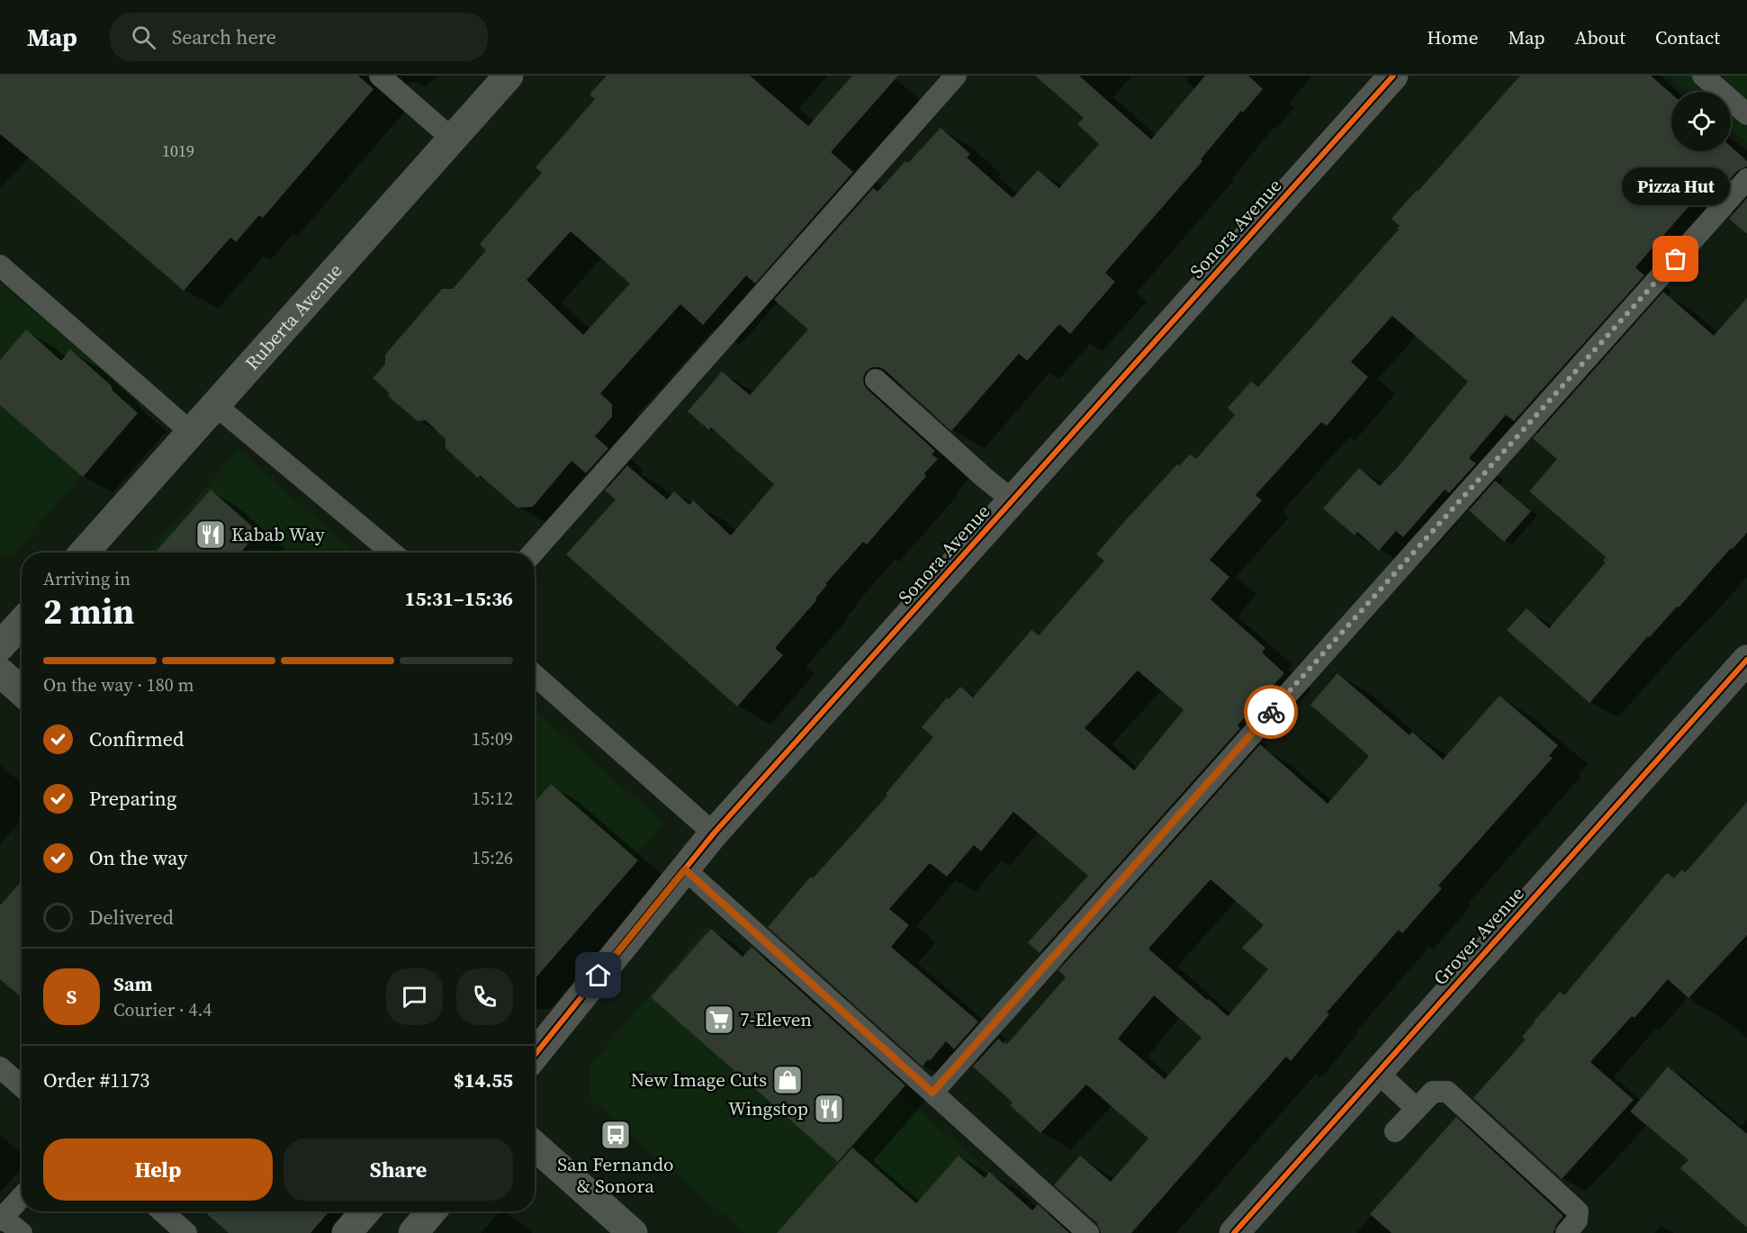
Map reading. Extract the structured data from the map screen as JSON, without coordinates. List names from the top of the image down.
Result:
{
  "streets": {
    "street": ["Sonora Avenue", "Ruberta Avenue", "Grover Avenue"]
  },
  "places": {
    "other": ["Pizza Hut"],
    "restaurant": ["Kabab Way", "Wingstop"],
    "supermarket": ["7-Eleven"],
    "shop": ["New Image Cuts"],
    "bus stop": ["San Fernando & Sonora"]
  },
  "house_numbers": ["1019"],
  "page": {
    "header": "Map",
    "search": "Search here",
    "nav": [
      "Home",
      "Map",
      "About",
      "Contact"
    ],
    "bubble": "Pizza Hut",
    "heading": ["2 min", "Arriving in", "15:31–15:36"],
    "panel": [
      "Sam",
      "Courier · 4.4",
      "Order #1173",
      "$14.55"
    ],
    "bar": "On the way · 180 m",
    "list": [
      ["Confirmed", "15:09"],
      ["Preparing", "15:12"],
      ["On the way", "15:26"],
      "Delivered"
    ],
    "round": "S",
    "buttons": ["Help", "Share"]
  }
}
